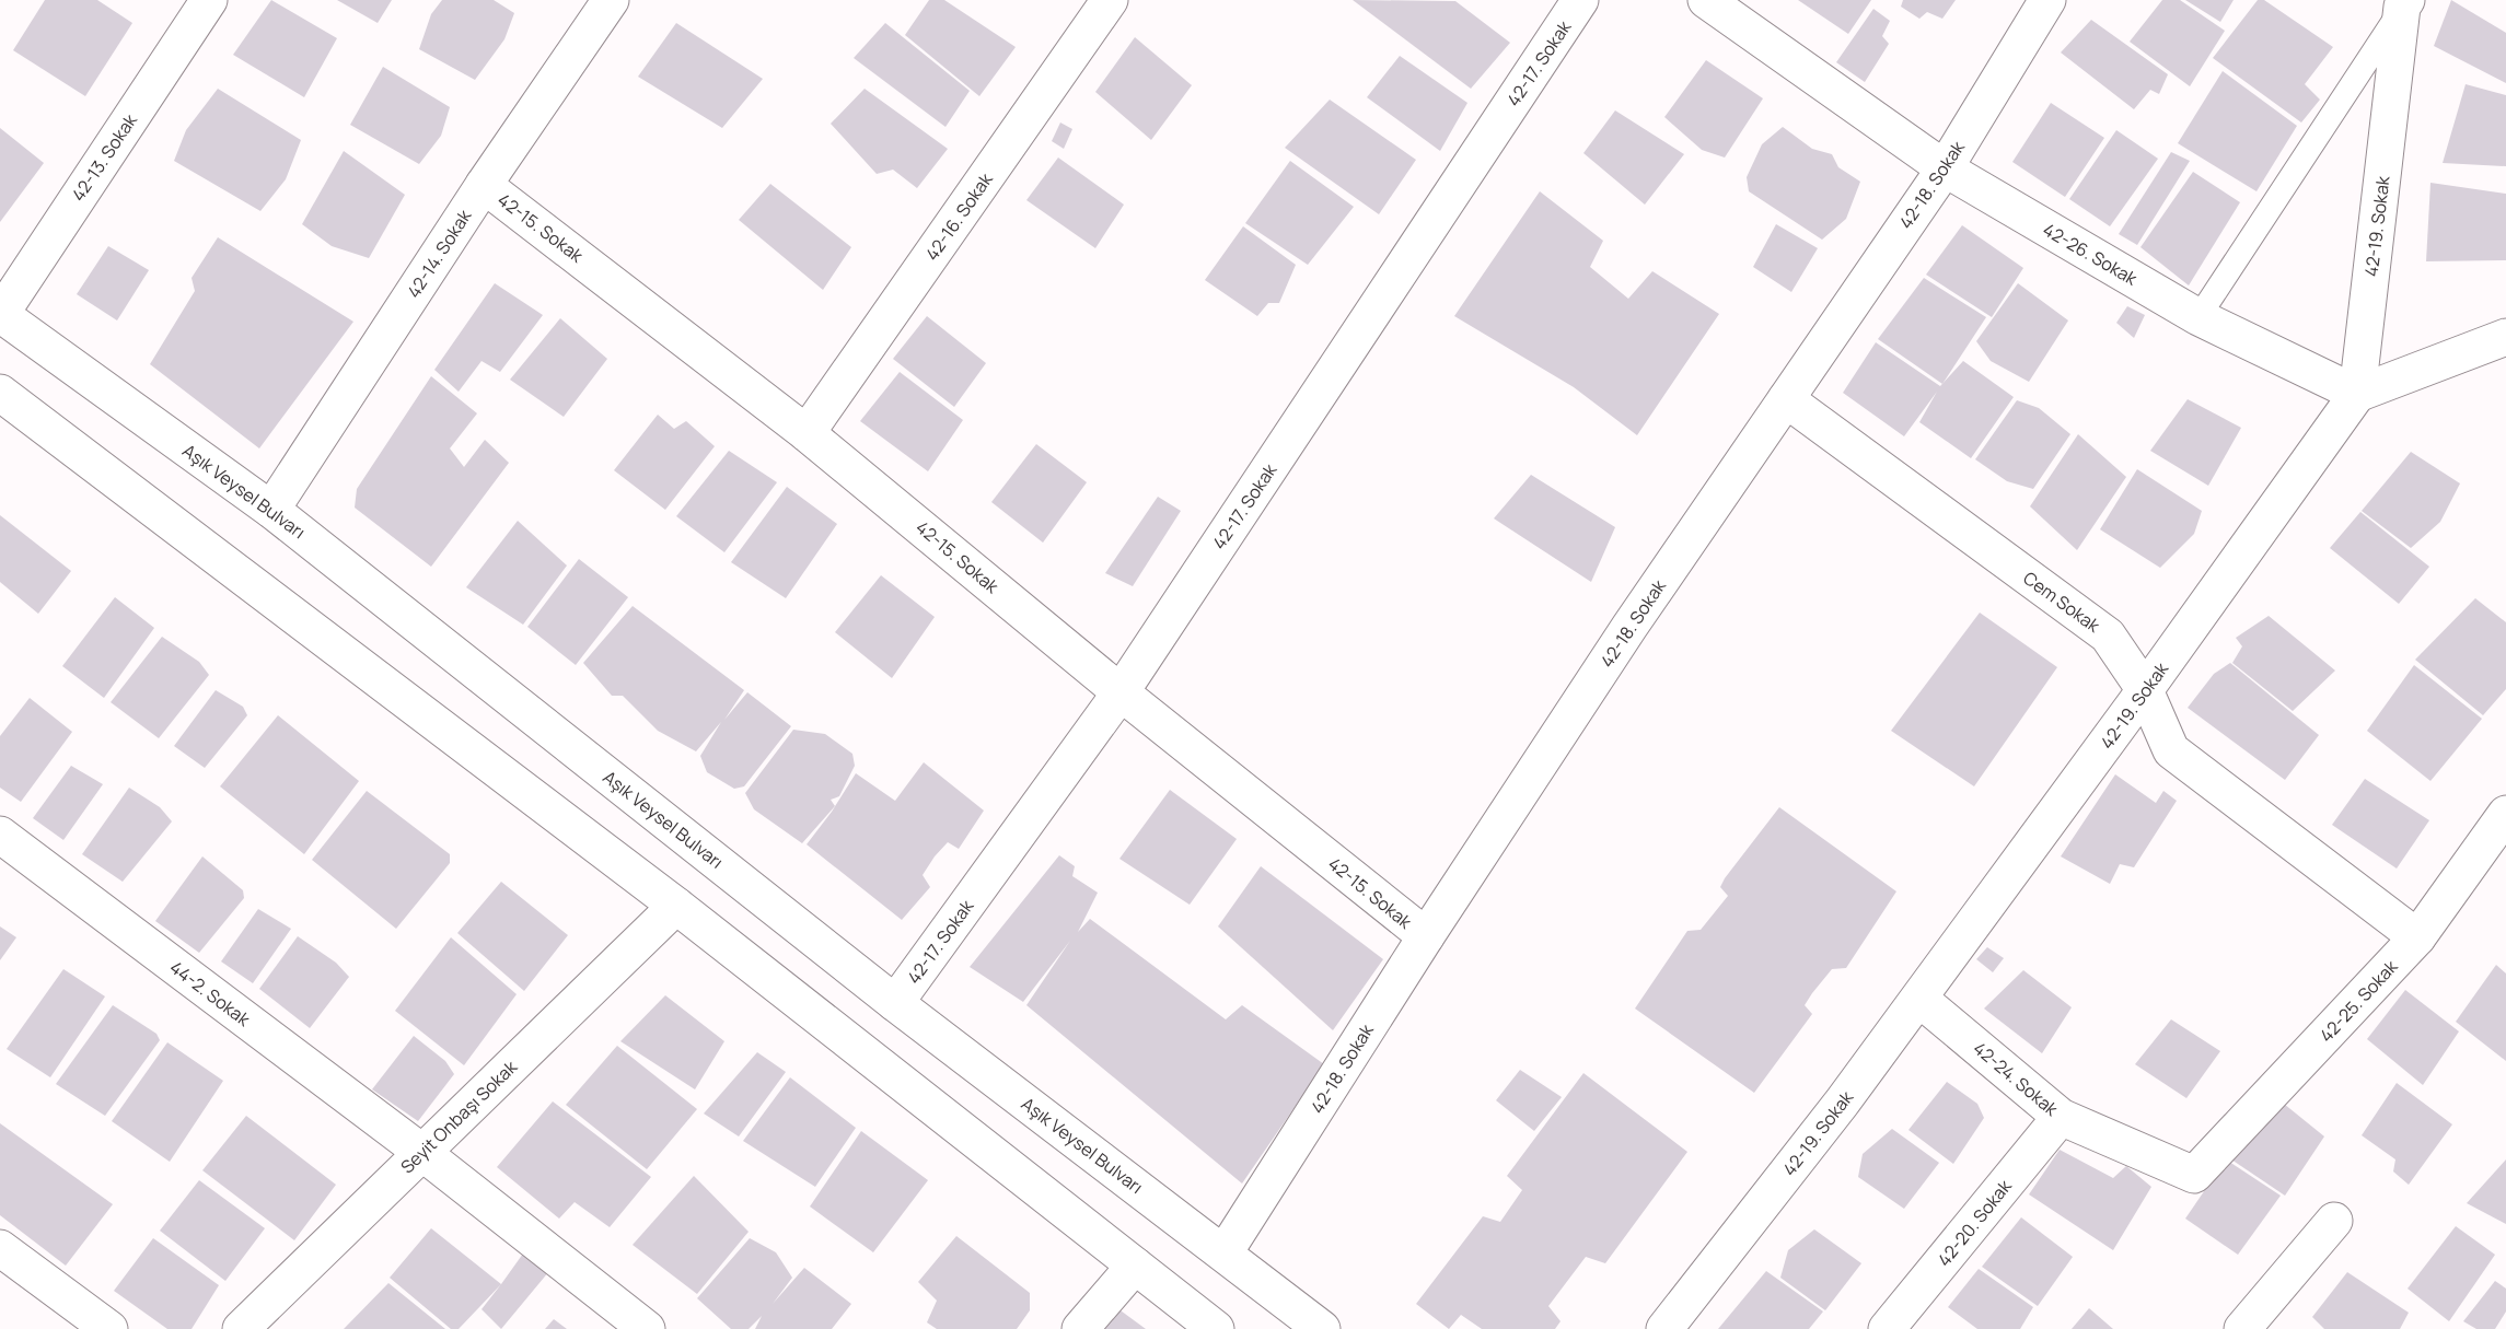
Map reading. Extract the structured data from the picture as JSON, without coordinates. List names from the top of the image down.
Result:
{
  "streets": {
    "street": [
      "42-17. Sokak",
      "42-13. Sokak",
      "42-18. Sokak",
      "42-16. Sokak",
      "42-19. Sokak",
      "42-15. Sokak",
      "42-14. Sokak",
      "42-26. Sokak",
      "Aşık Veysel Bulvarı",
      "Cem Sokak",
      "44-2. Sokak",
      "42-25. Sokak",
      "42-24. Sokak",
      "Seyit Onbaşı Sokak",
      "42-20. Sokak"
    ]
  },
  "crossings": [
    ["42-17. Sokak", "42-15. Sokak"],
    ["42-17. Sokak", "Aşık Veysel Bulvarı"],
    ["42-13. Sokak", "Aşık Veysel Bulvarı"],
    ["42-18. Sokak", "42-15. Sokak"],
    ["42-18. Sokak", "42-26. Sokak"],
    ["42-18. Sokak", "Aşık Veysel Bulvarı"],
    ["42-18. Sokak", "Cem Sokak"],
    ["42-16. Sokak", "42-15. Sokak"],
    ["42-19. Sokak", "42-26. Sokak"],
    ["42-19. Sokak", "Cem Sokak"],
    ["42-19. Sokak", "42-24. Sokak"],
    ["42-15. Sokak", "42-14. Sokak"],
    ["42-14. Sokak", "Aşık Veysel Bulvarı"],
    ["Cem Sokak", "42-25. Sokak"],
    ["44-2. Sokak", "Seyit Onbaşı Sokak"],
    ["42-25. Sokak", "42-24. Sokak"],
    ["42-24. Sokak", "42-20. Sokak"]
  ]
}
